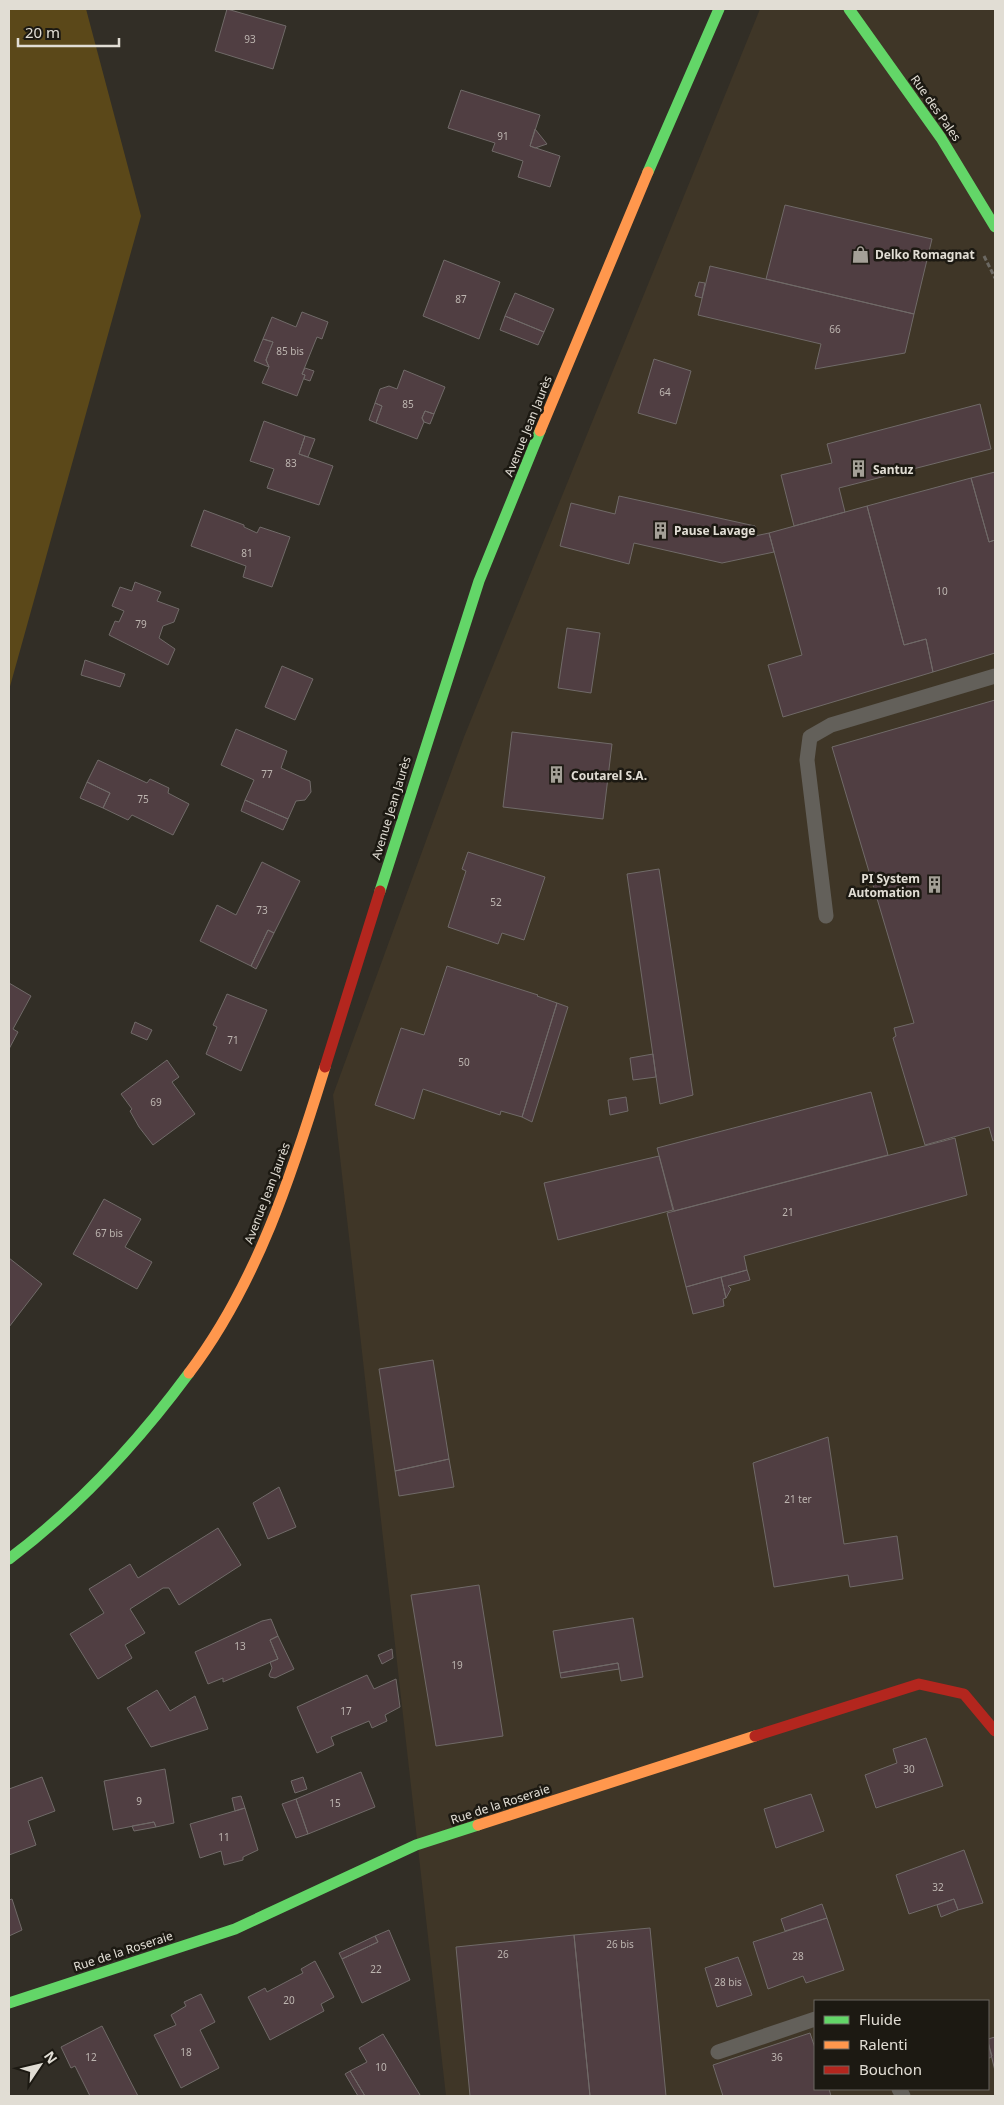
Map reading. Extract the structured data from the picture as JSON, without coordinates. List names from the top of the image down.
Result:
{
  "streets": {
    "main road": ["Rue des Pales", "Avenue Jean Jaurès", "Rue de la Roseraie"]
  },
  "places": {
    "shop": ["Delko Romagnat"],
    "building": [
      "Santuz",
      "Pause Lavage",
      "Coutarel S.A.",
      "PI System Automation"
    ]
  },
  "house_numbers": [
    "93",
    "91",
    "87",
    "66",
    "85 bis",
    "64",
    "85",
    "83",
    "81",
    "10",
    "79",
    "77",
    "75",
    "52",
    "73",
    "71",
    "50",
    "69",
    "21",
    "67 bis",
    "21 ter",
    "13",
    "19",
    "17",
    "30",
    "9",
    "15",
    "11",
    "32",
    "26 bis",
    "26",
    "28",
    "22",
    "28 bis",
    "20",
    "18",
    "12",
    "36",
    "10"
  ],
  "legend": ["Fluide", "Ralenti", "Bouchon"],
  "scale_bar": "20 m",
  "north": "top right"
}
